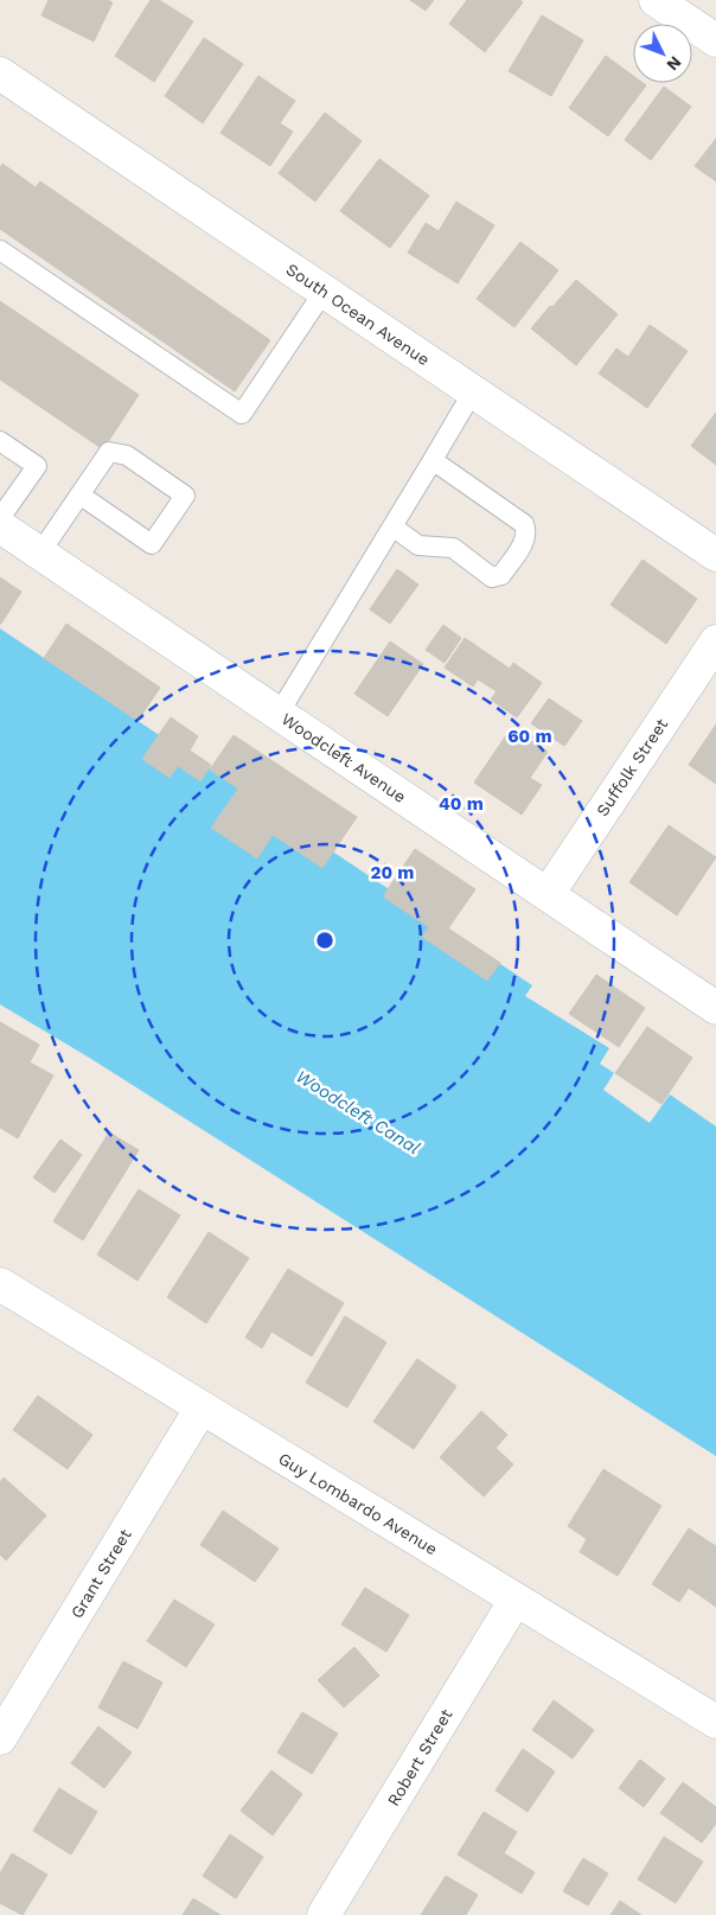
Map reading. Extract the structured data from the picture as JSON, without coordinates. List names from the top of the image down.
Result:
{
  "streets": {
    "street": [
      "South Ocean Avenue",
      "Woodcleft Avenue",
      "Suffolk Street",
      "Guy Lombardo Avenue",
      "Grant Street",
      "Robert Street"
    ]
  },
  "crossings": [
    ["Woodcleft Avenue", "Suffolk Street"],
    ["Guy Lombardo Avenue", "Grant Street"],
    ["Guy Lombardo Avenue", "Robert Street"]
  ],
  "water": ["Woodcleft Canal"],
  "north": "bottom right",
  "rings": ["60 m", "40 m", "20 m"]
}
